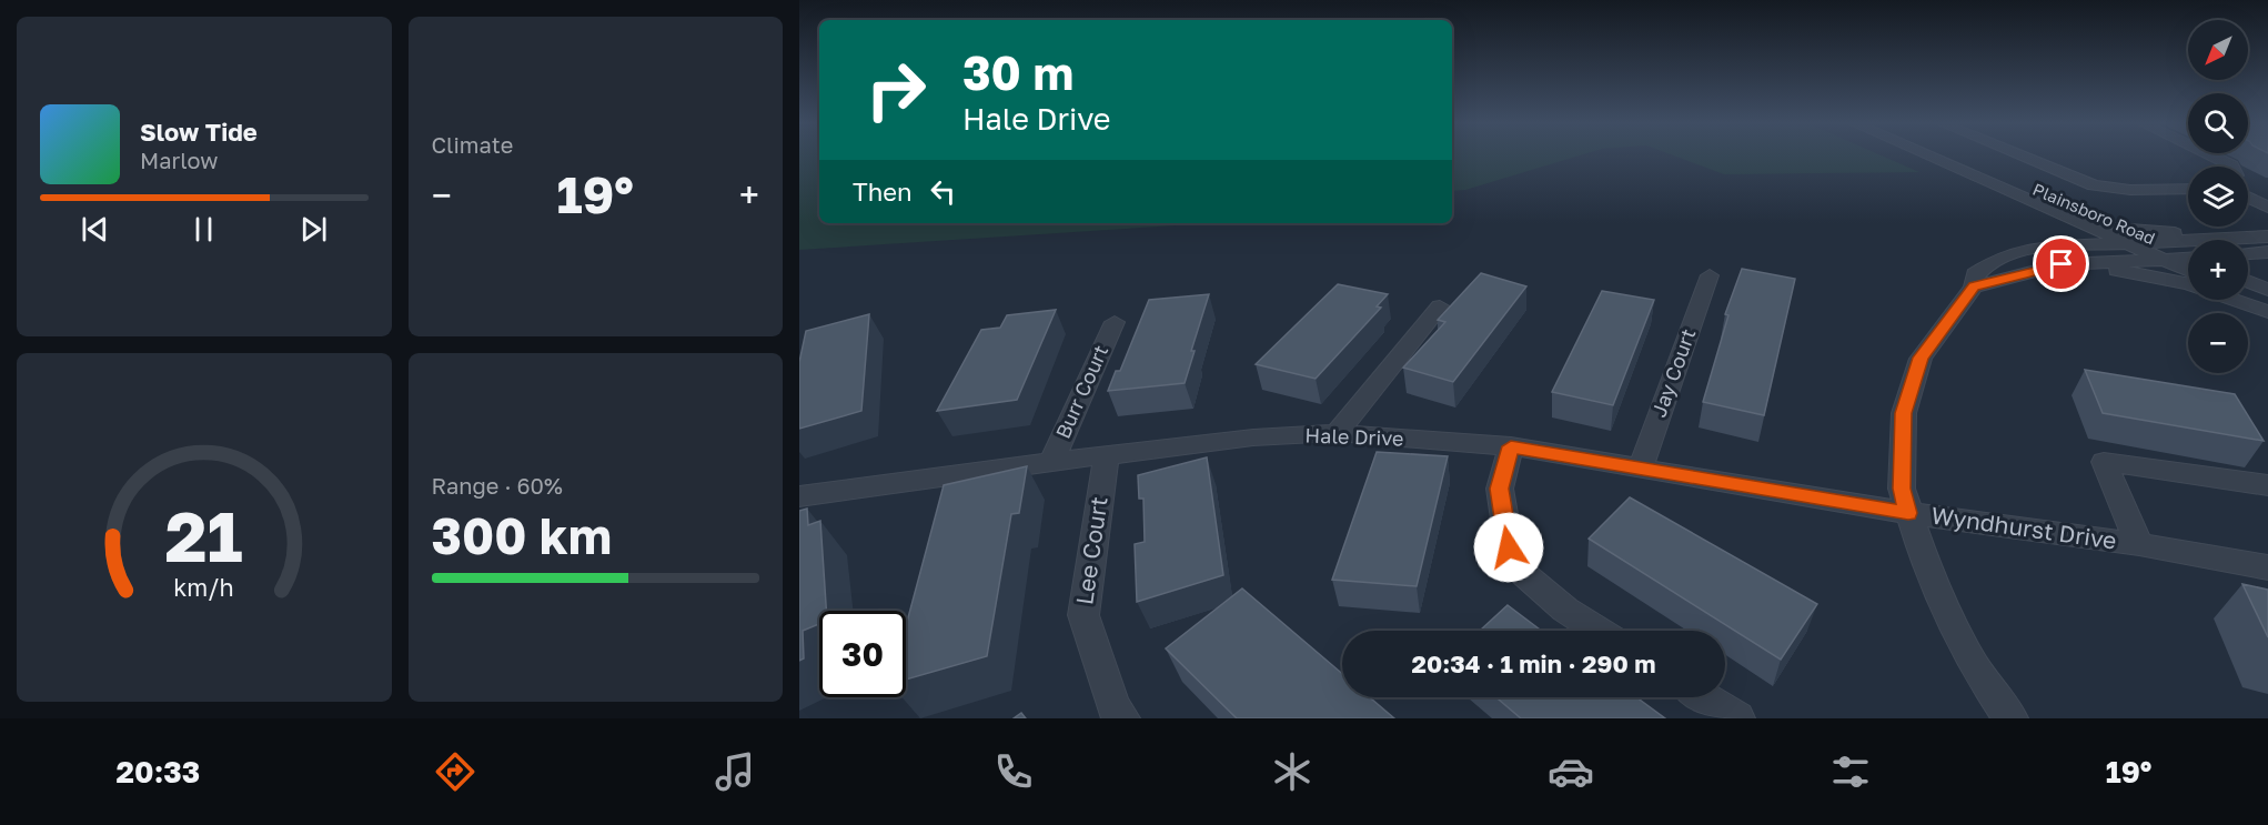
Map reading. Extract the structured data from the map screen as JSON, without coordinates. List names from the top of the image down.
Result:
{
  "streets": {
    "street": [
      "Plainsboro Road",
      "Jay Court",
      "Burr Court",
      "Hale Drive",
      "Wyndhurst Drive",
      "Lee Court"
    ]
  },
  "crossings": [
    ["Plainsboro Road", "Wyndhurst Drive"],
    ["Jay Court", "Hale Drive"],
    ["Burr Court", "Hale Drive"],
    ["Hale Drive", "Wyndhurst Drive"],
    ["Hale Drive", "Lee Court"]
  ],
  "north": "bottom left",
  "page": {
    "tile": [
      "Climate",
      ["Range · 60%", "300 km"]
    ],
    "map_buttons": ["+", "−"],
    "turn": ["30 m", "Hale Drive"],
    "song": ["Slow Tide", "Marlow"],
    "then": "Then",
    "heat": ["−", "19°", "+"],
    "limit": "30",
    "trip": "20:34 · 1 min · 290 m",
    "tabs": ["20:33", "19°"],
    "gauge": ["21", "km/h"]
  }
}
